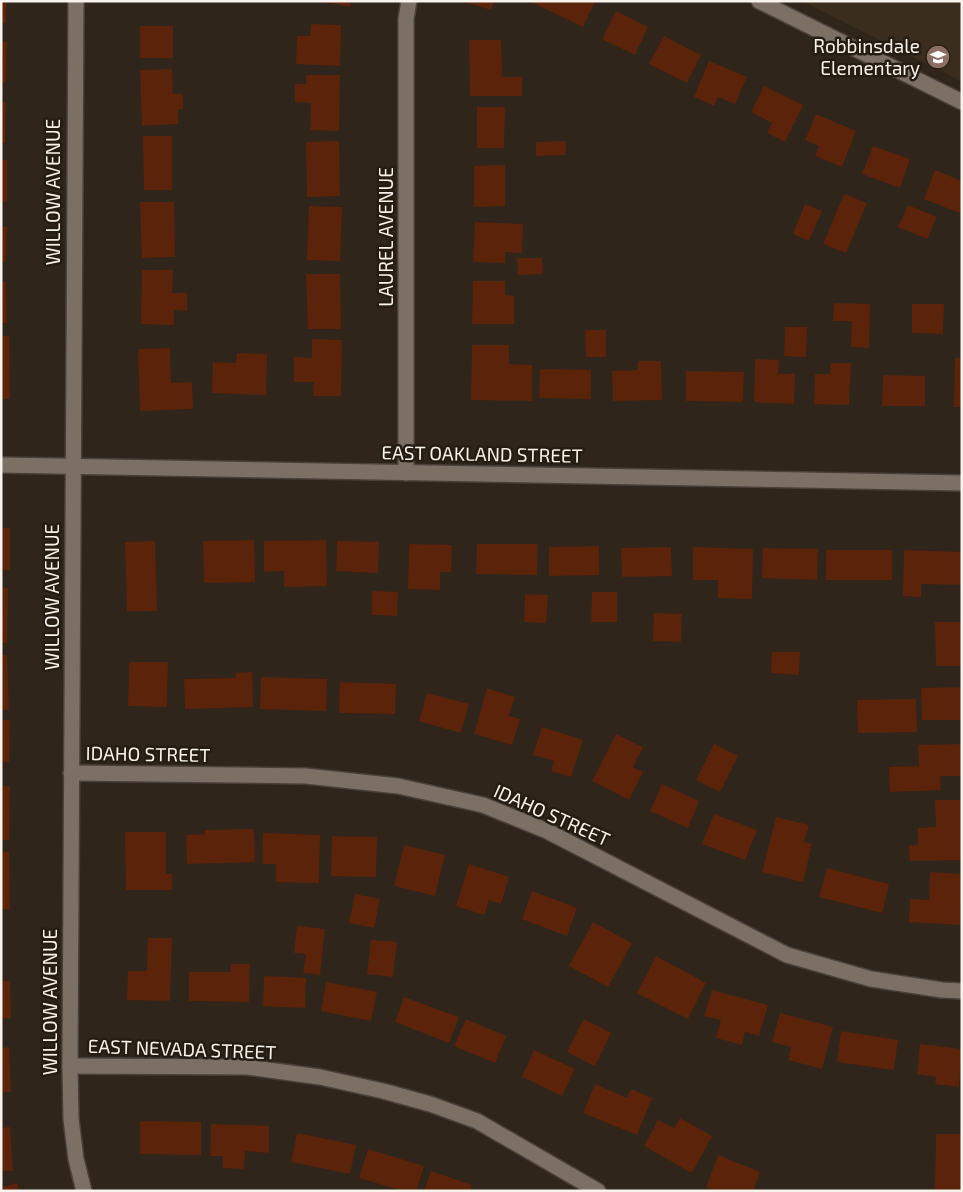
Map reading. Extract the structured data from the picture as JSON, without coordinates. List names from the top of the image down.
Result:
{
  "streets": {
    "street": [
      "WILLOW AVENUE",
      "LAUREL AVENUE",
      "EAST OAKLAND STREET",
      "IDAHO STREET",
      "EAST NEVADA STREET"
    ]
  },
  "crossings": [
    ["WILLOW AVENUE", "EAST OAKLAND STREET"],
    ["WILLOW AVENUE", "IDAHO STREET"],
    ["WILLOW AVENUE", "EAST NEVADA STREET"],
    ["LAUREL AVENUE", "EAST OAKLAND STREET"]
  ],
  "places": {
    "school or university": ["Robbinsdale Elementary"]
  }
}
